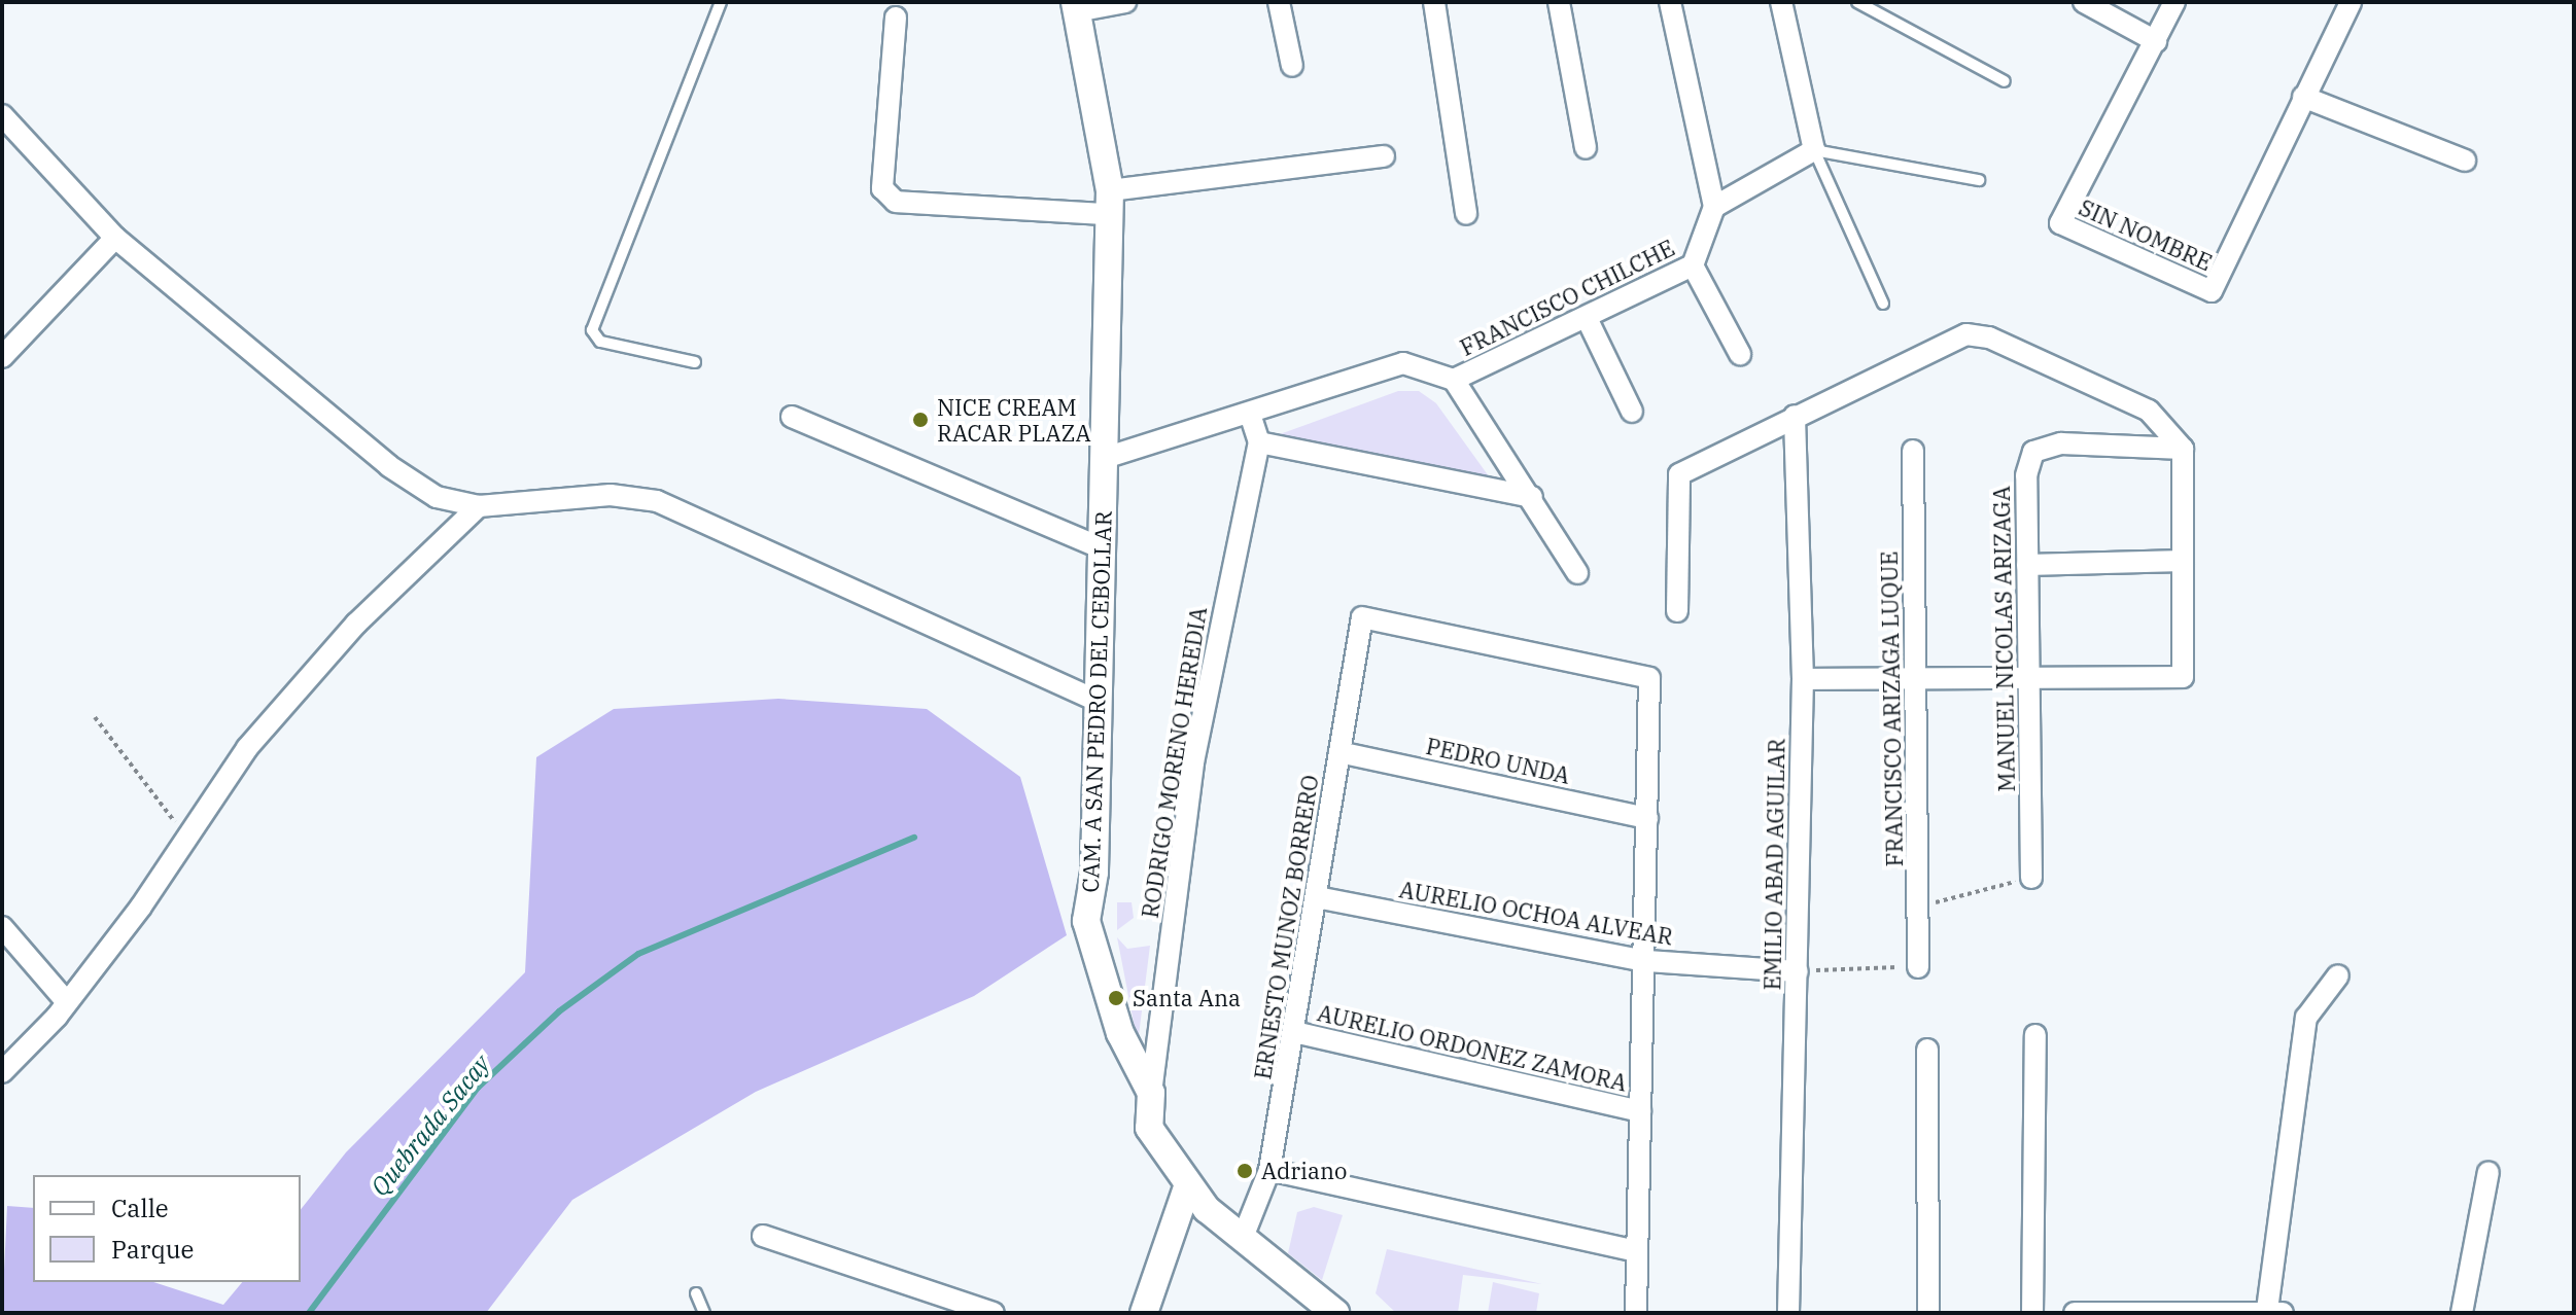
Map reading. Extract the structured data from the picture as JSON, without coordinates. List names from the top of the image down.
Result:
{
  "streets": {
    "street": [
      "SIN NOMBRE",
      "FRANCISCO CHILCHE",
      "MANUEL NICOLAS ARIZAGA",
      "CAM. A SAN PEDRO DEL CEBOLLAR",
      "FRANCISCO ARIZAGA LUQUE",
      "PEDRO UNDA",
      "RODRIGO MORENO HEREDIA",
      "EMILIO ABAD AGUILAR",
      "AURELIO OCHOA ALVEAR",
      "ERNESTO MUNOZ BORRERO",
      "AURELIO ORDONEZ ZAMORA"
    ]
  },
  "crossings": [
    ["FRANCISCO CHILCHE", "CAM. A SAN PEDRO DEL CEBOLLAR"],
    ["CAM. A SAN PEDRO DEL CEBOLLAR", "RODRIGO MORENO HEREDIA"],
    ["CAM. A SAN PEDRO DEL CEBOLLAR", "ERNESTO MUNOZ BORRERO"],
    ["PEDRO UNDA", "ERNESTO MUNOZ BORRERO"],
    ["EMILIO ABAD AGUILAR", "AURELIO OCHOA ALVEAR"],
    ["AURELIO OCHOA ALVEAR", "ERNESTO MUNOZ BORRERO"],
    ["ERNESTO MUNOZ BORRERO", "AURELIO ORDONEZ ZAMORA"]
  ],
  "water": ["Quebrada Sacay"],
  "places": ["NICE CREAM RACAR PLAZA", "Santa Ana", "Adriano"],
  "legend": ["Calle", "Parque"]
}
